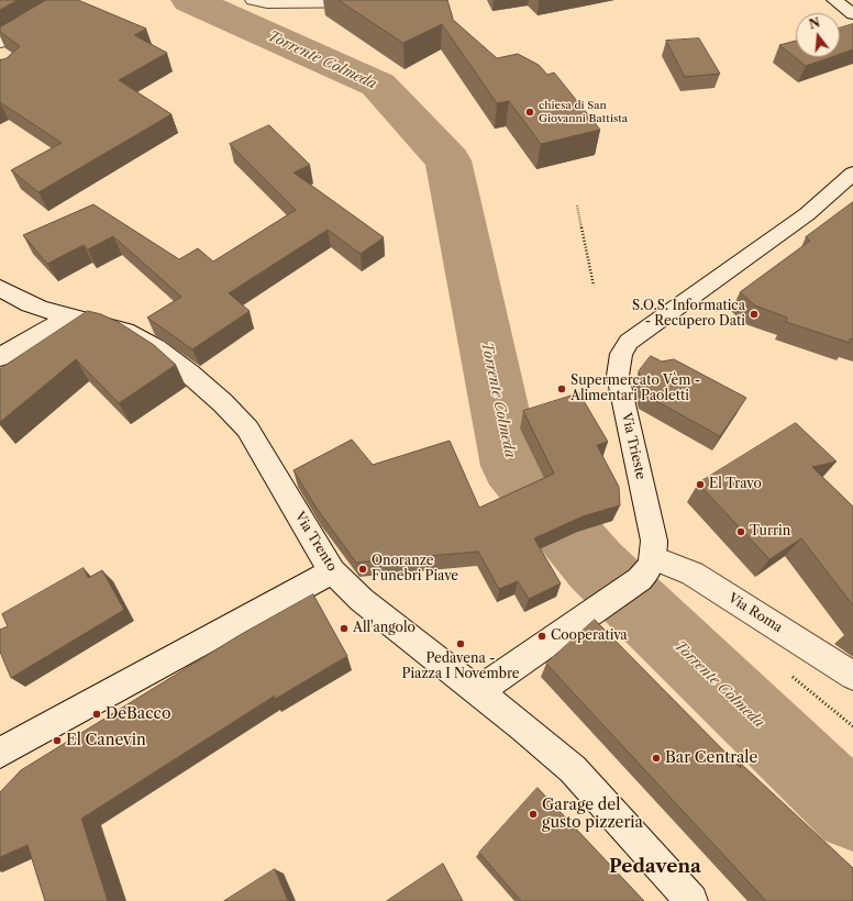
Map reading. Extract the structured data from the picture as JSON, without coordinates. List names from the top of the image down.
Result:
{
  "streets": {
    "main road": ["Via Trieste", "Via Trento", "Via Roma"]
  },
  "crossings": [
    ["Via Trieste", "Via Roma"]
  ],
  "districts": ["Pedavena"],
  "water": ["Torrente Colmeda"],
  "places": [
    "chiesa di San Giovanni Battista",
    "S.O.S. Informatica - Recupero Dati",
    "Supermercato Vèm - Alimentari Paoletti",
    "El Travo",
    "Turrin",
    "Onoranze Funebri Piave",
    "All'angolo",
    "Cooperativa",
    "Pedavena - Piazza I Novembre",
    "DeBacco",
    "El Canevin",
    "Bar Centrale",
    "Garage del gusto pizzeria"
  ],
  "north": "top"
}
